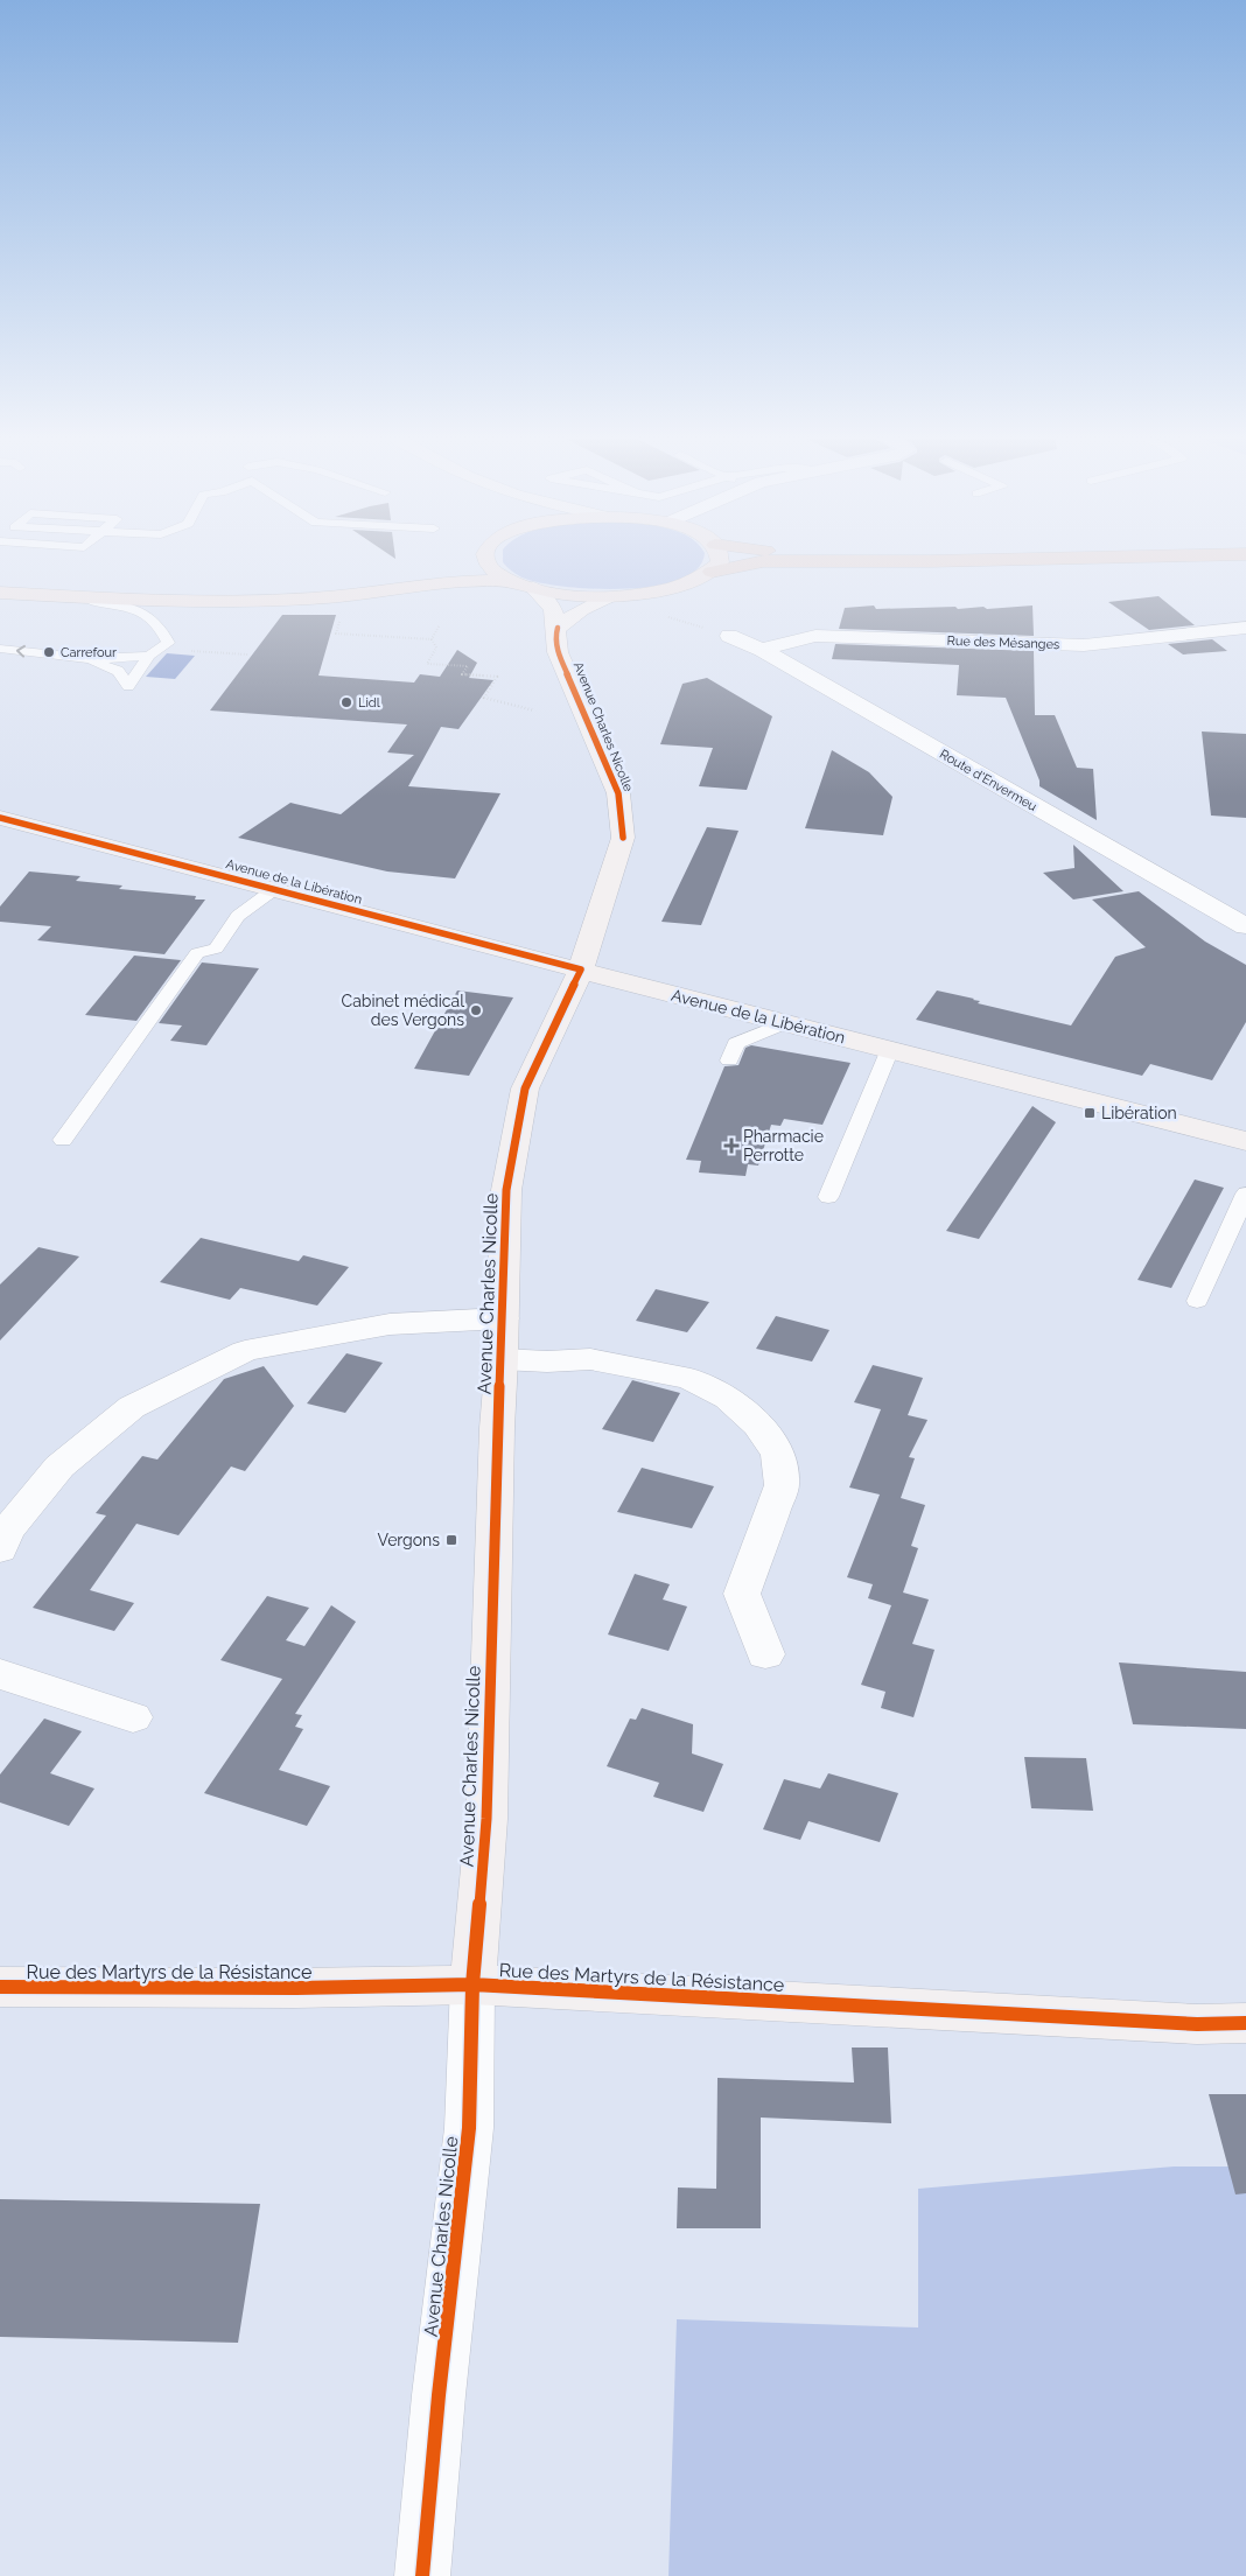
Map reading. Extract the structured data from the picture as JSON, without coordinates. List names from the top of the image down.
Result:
{
  "streets": {
    "main road": ["Avenue Charles Nicolle", "Avenue de la Libération", "Rue des Martyrs de la Résistance"],
    "street": ["Rue des Mésanges", "Route d'Envermeu"]
  },
  "crossings": [
    ["Rue des Mésanges", "Route d'Envermeu"],
    ["Avenue Charles Nicolle", "Avenue de la Libération"],
    ["Avenue Charles Nicolle", "Rue des Martyrs de la Résistance"]
  ],
  "places": {
    "other": ["Carrefour", "Lidl", "Cabinet médical des Vergons"],
    "transit": ["Libération", "Vergons"],
    "health": ["Pharmacie Perrotte"]
  }
}
